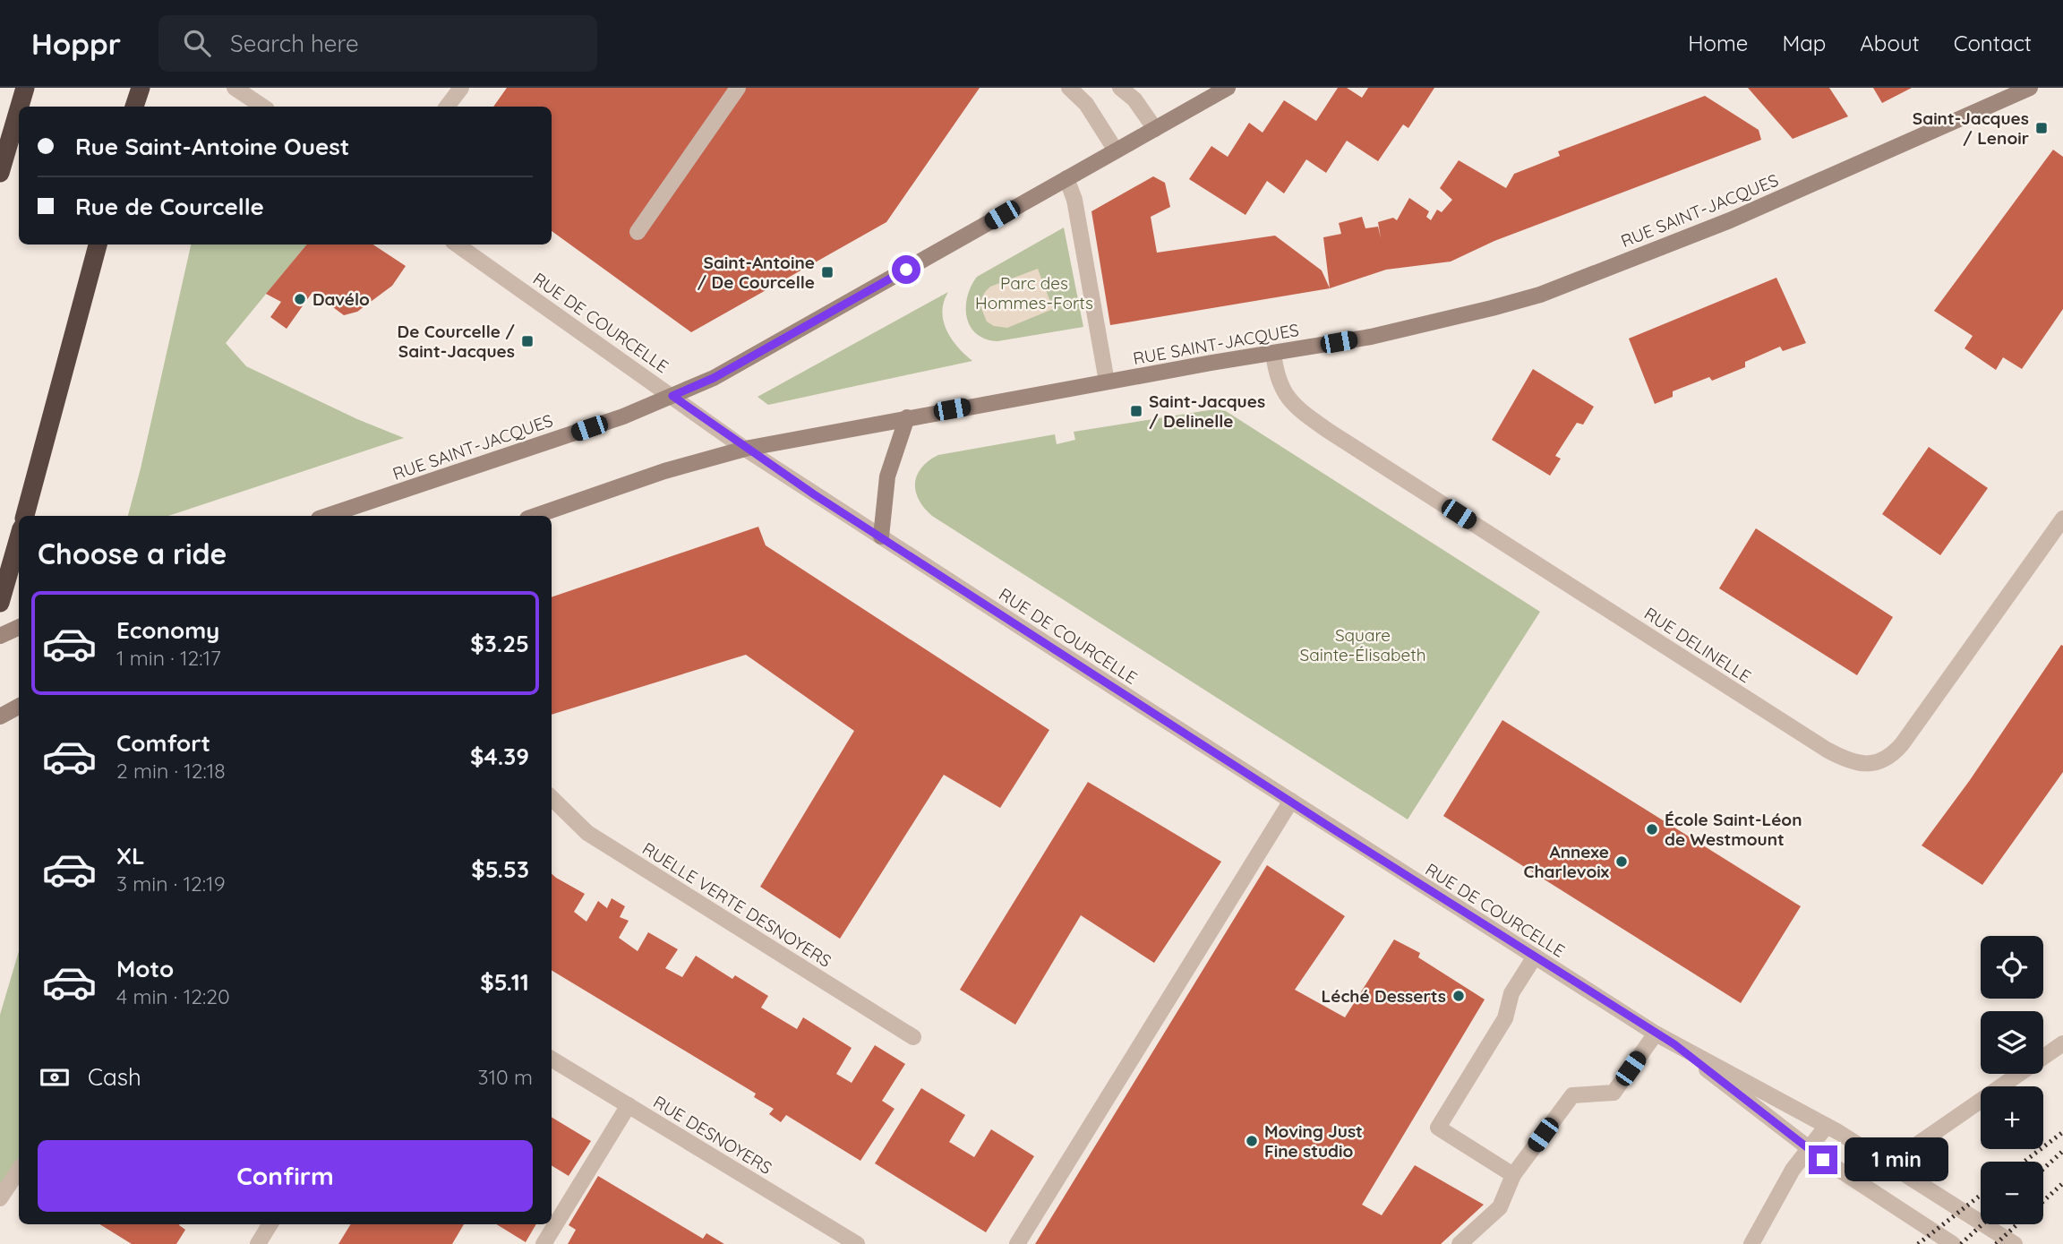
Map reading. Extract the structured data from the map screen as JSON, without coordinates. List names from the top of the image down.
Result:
{
  "streets": {
    "main road": ["RUE SAINT-JACQUES"],
    "street": [
      "RUE DE COURCELLE",
      "RUE DELINELLE",
      "RUELLE VERTE DESNOYERS",
      "RUE DESNOYERS"
    ]
  },
  "crossings": [
    ["RUE SAINT-JACQUES", "RUE DE COURCELLE"],
    ["RUE SAINT-JACQUES", "RUE DELINELLE"]
  ],
  "parks": ["Parc des Hommes-Forts", "Square Sainte-Élisabeth"],
  "places": {
    "transit": [
      "Saint-Jacques / Lenoir",
      "Saint-Antoine / De Courcelle",
      "De Courcelle / Saint-Jacques",
      "Saint-Jacques / Delinelle"
    ],
    "other": [
      "Davélo",
      "École Saint-Léon de Westmount",
      "Annexe Charlevoix",
      "Léché Desserts",
      "Moving Just Fine studio"
    ]
  },
  "page": {
    "header": "Hoppr",
    "search": "Search here",
    "nav": [
      "Home",
      "Map",
      "About",
      "Contact"
    ],
    "banner": ["Rue Saint-Antoine Ouest", "Rue de Courcelle"],
    "heading": "Choose a ride",
    "list": [
      {
        "name": "Economy",
        "note": "1 min · 12:17",
        "value": "$3.25"
      },
      {
        "name": "Comfort",
        "note": "2 min · 12:18",
        "value": "$4.39"
      },
      {
        "name": "XL",
        "note": "3 min · 12:19",
        "value": "$5.53"
      },
      {
        "name": "Moto",
        "note": "4 min · 12:20",
        "value": "$5.11"
      }
    ],
    "map_buttons": ["+", "−"],
    "pay": ["Cash", "310 m"],
    "buttons": "Confirm",
    "bubble": "1 min"
  }
}
